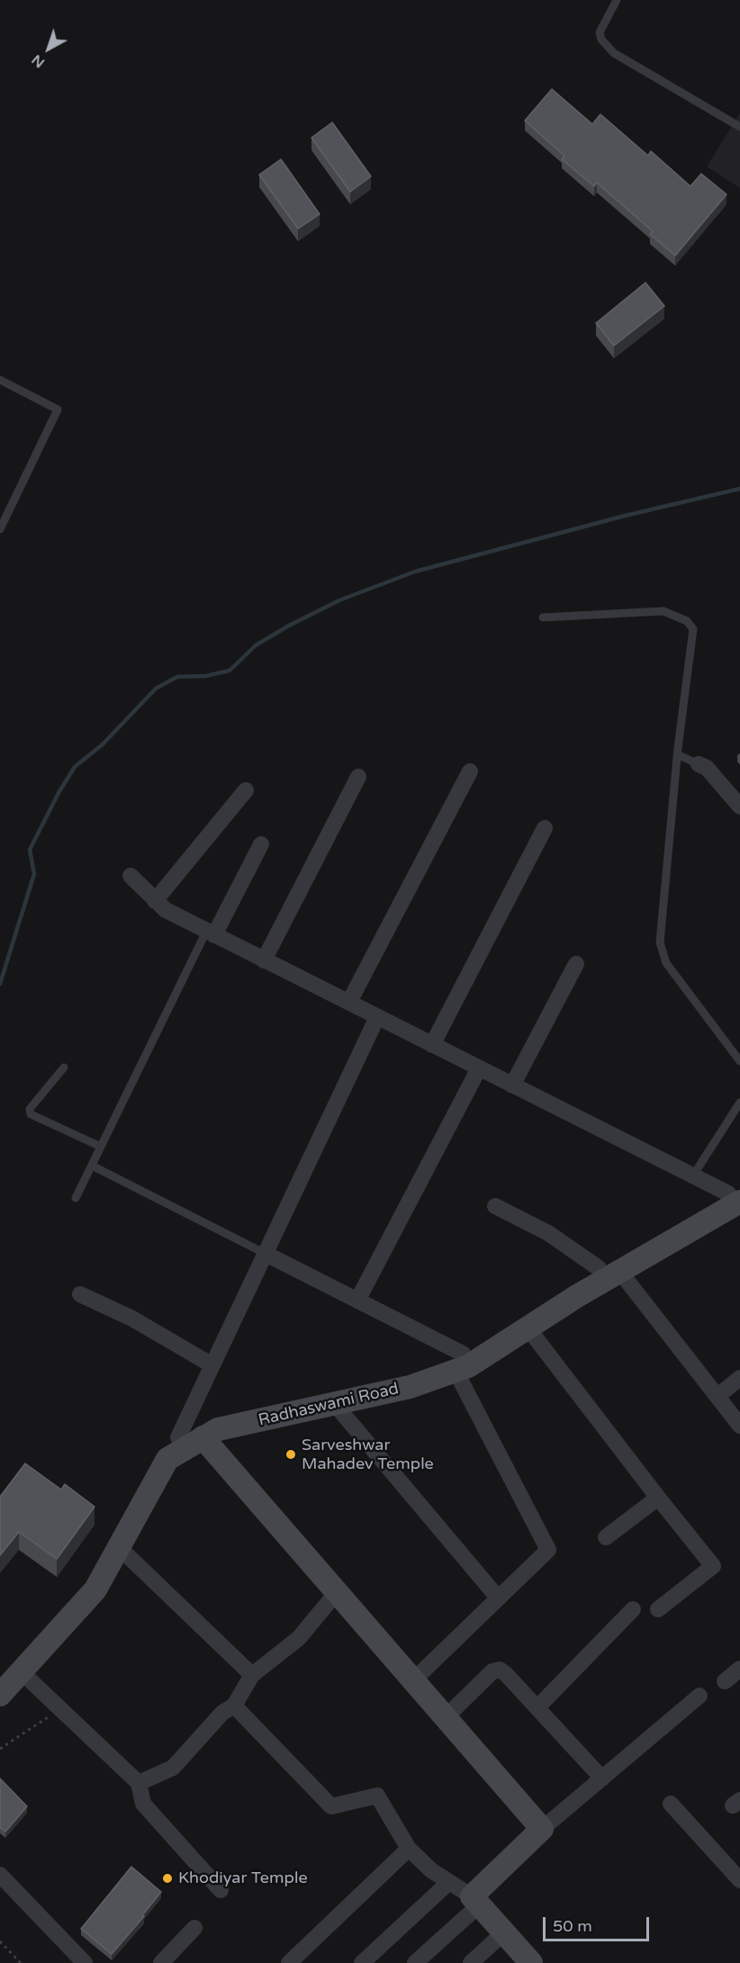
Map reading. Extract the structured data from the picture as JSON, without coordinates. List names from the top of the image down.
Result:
{
  "streets": {
    "street": ["Radhaswami Road"]
  },
  "places": ["Sarveshwar Mahadev Temple", "Khodiyar Temple"],
  "scale_bar": "50 m",
  "north": "bottom left"
}
